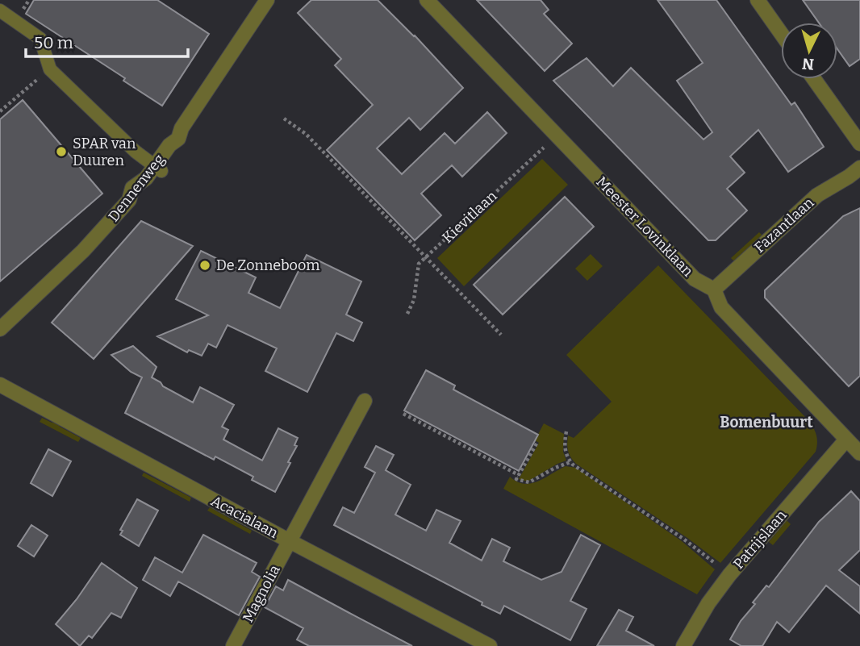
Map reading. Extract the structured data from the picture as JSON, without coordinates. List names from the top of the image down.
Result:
{
  "streets": {
    "street": [
      "Dennenweg",
      "Fazantlaan",
      "Meester Lovinklaan",
      "Acacialaan",
      "Patrijslaan",
      "Magnolia"
    ],
    "path": ["Kievitlaan"]
  },
  "crossings": [
    ["Kievitlaan", "Meester Lovinklaan"],
    ["Fazantlaan", "Meester Lovinklaan"],
    ["Meester Lovinklaan", "Patrijslaan"],
    ["Acacialaan", "Magnolia"]
  ],
  "districts": ["Bomenbuurt"],
  "places": ["SPAR van Duuren", "De Zonneboom"],
  "scale_bar": "50 m",
  "north": "bottom"
}
